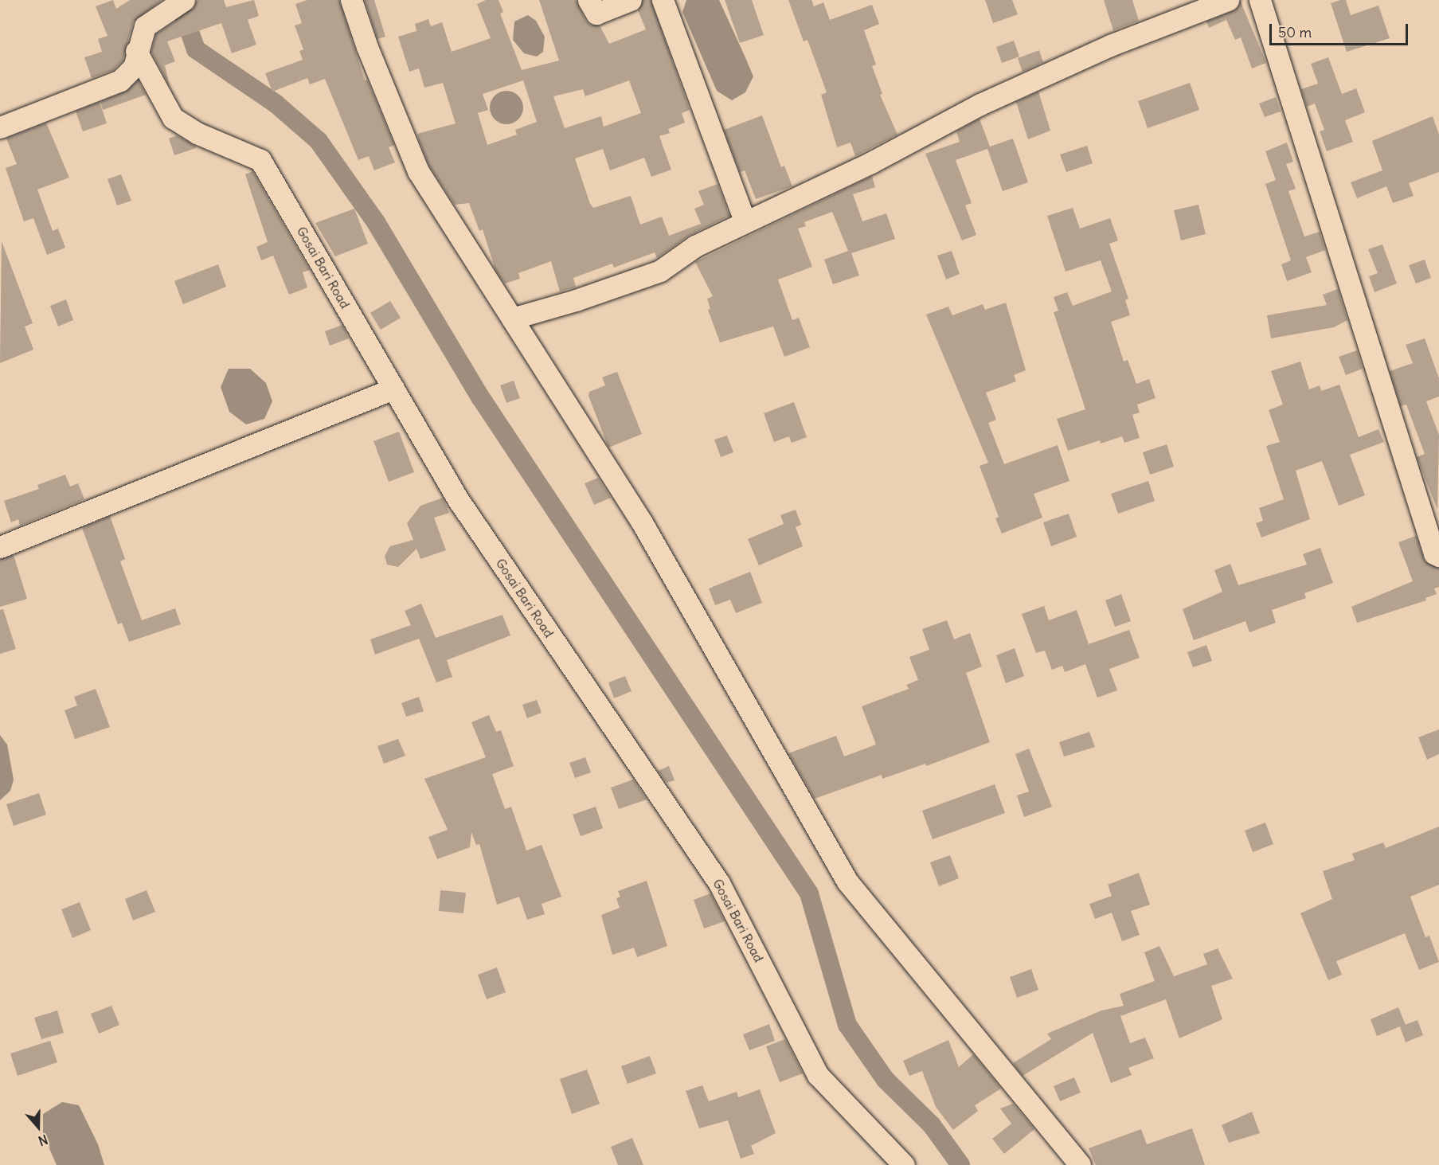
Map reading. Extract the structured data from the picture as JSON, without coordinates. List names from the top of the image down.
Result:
{
  "streets": {
    "street": ["Gosai Bari Road"]
  },
  "scale_bar": "50 m",
  "north": "bottom"
}
